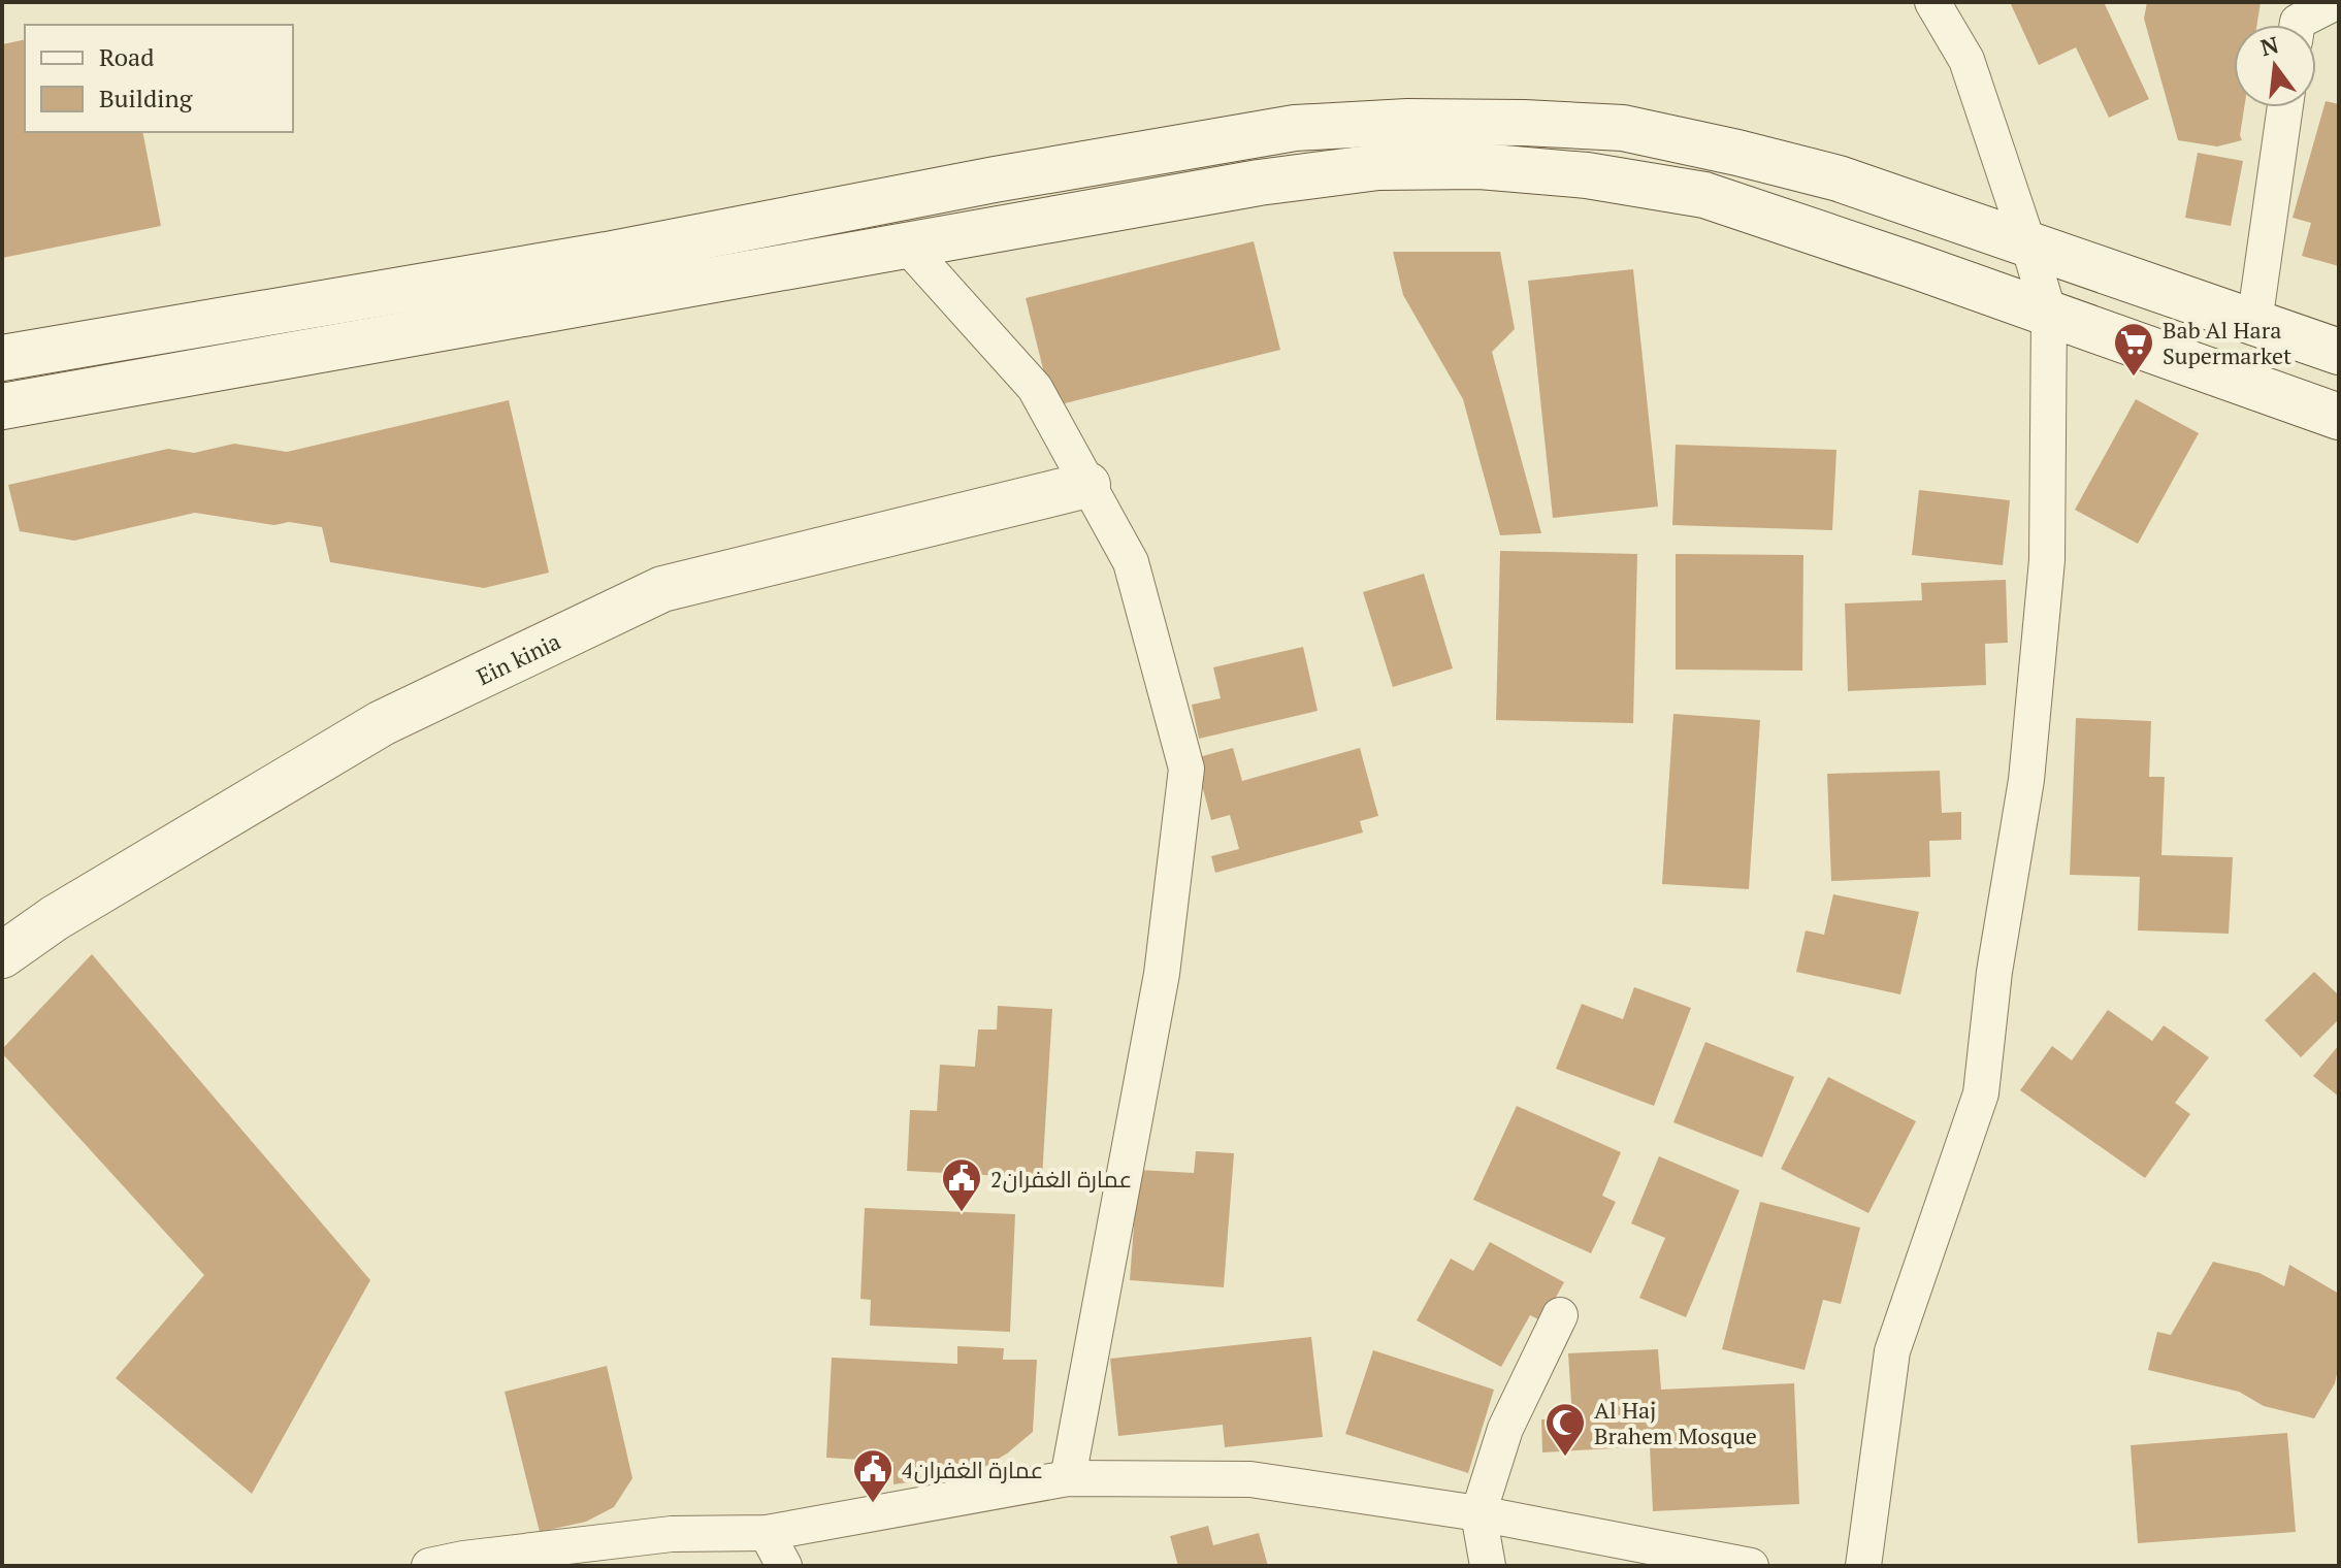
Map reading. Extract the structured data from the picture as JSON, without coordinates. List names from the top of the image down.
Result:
{
  "streets": {
    "main road": ["Ein kinia"]
  },
  "places": {
    "supermarket": ["Bab Al Hara Supermarket"],
    "public building": ["عمارة الغفران2", "عمارة الغفران4"],
    "mosque": ["Al Haj Brahem Mosque"]
  },
  "legend": ["Road", "Building"],
  "north": "top"
}
